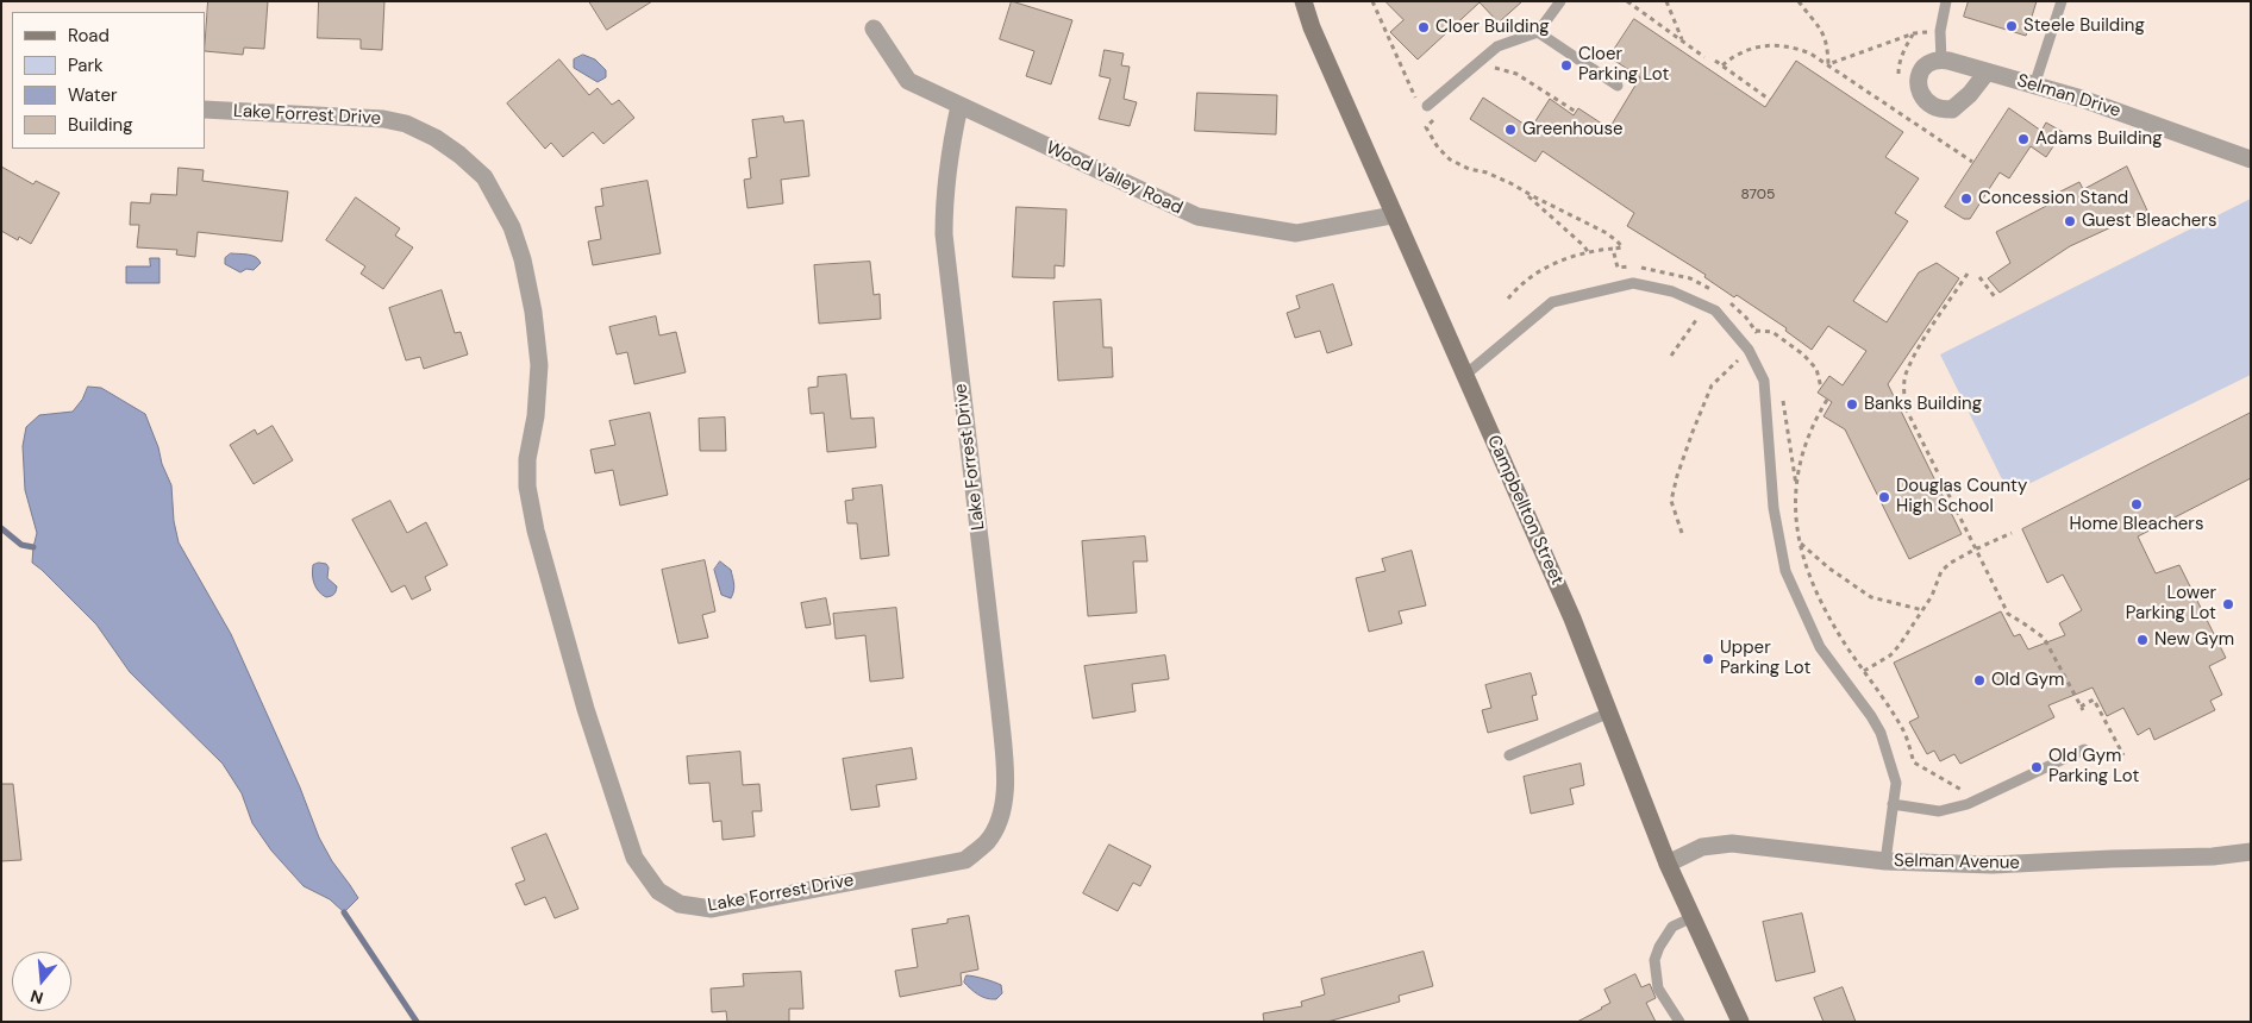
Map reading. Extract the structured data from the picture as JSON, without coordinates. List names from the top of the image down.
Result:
{
  "streets": {
    "main road": ["Campbellton Street"],
    "street": [
      "Selman Drive",
      "Lake Forrest Drive",
      "Wood Valley Road",
      "Selman Avenue"
    ]
  },
  "crossings": [
    ["Lake Forrest Drive", "Wood Valley Road"],
    ["Wood Valley Road", "Campbellton Street"],
    ["Campbellton Street", "Selman Avenue"]
  ],
  "places": [
    "Steele Building",
    "Cloer Building",
    "Cloer Parking Lot",
    "Greenhouse",
    "Adams Building",
    "Concession Stand",
    "Guest Bleachers",
    "Banks Building",
    "Douglas County High School",
    "Home Bleachers",
    "Lower Parking Lot",
    "New Gym",
    "Upper Parking Lot",
    "Old Gym",
    "Old Gym Parking Lot"
  ],
  "house_numbers": ["8705"],
  "legend": [
    "Road",
    "Park",
    "Water",
    "Building"
  ],
  "north": "bottom"
}
